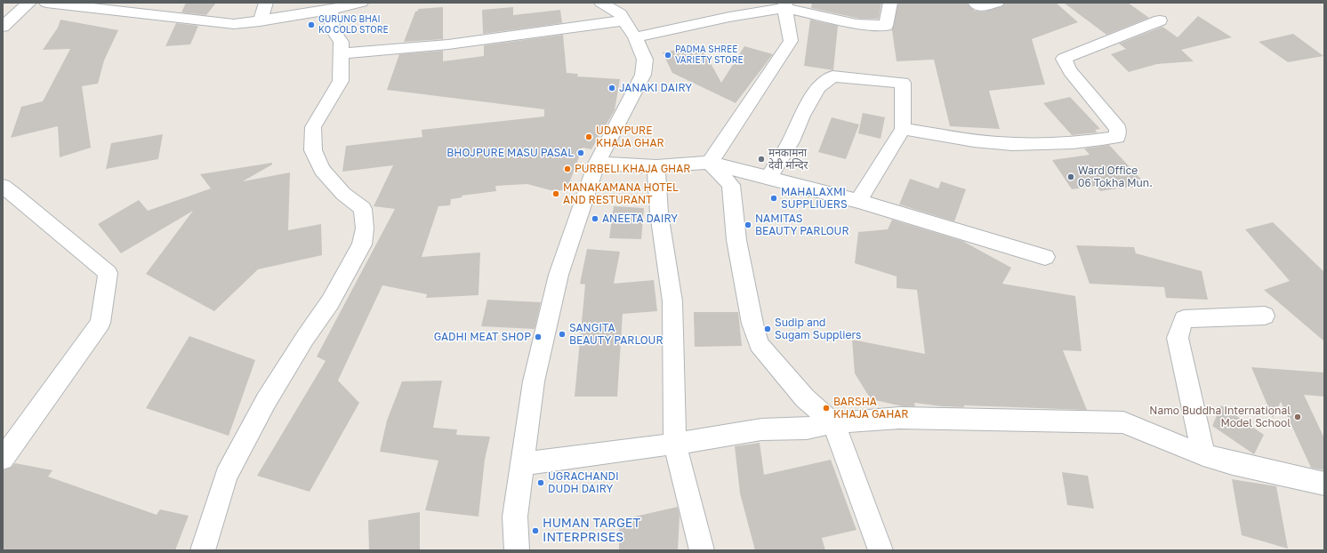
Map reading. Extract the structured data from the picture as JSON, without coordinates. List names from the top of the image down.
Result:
{
  "places": [
    "GURUNG BHAI KO COLD STORE",
    "PADMA SHREE VARIETY STORE",
    "JANAKI DAIRY",
    "UDAYPURE KHAJA GHAR",
    "BHOJPURE MASU PASAL",
    "मनकामना देवी मन्दिर",
    "PURBELI KHAJA GHAR",
    "Ward Office 06 Tokha Mun.",
    "MANAKAMANA HOTEL AND RESTURANT",
    "MAHALAXMI SUPPLIUERS",
    "ANEETA DAIRY",
    "NAMITAS BEAUTY PARLOUR",
    "Sudip and Sugam Suppliers",
    "SANGITA BEAUTY PARLOUR",
    "GADHI MEAT SHOP",
    "BARSHA KHAJA GAHAR",
    "Namo Buddha International Model School",
    "UGRACHANDI DUDH DAIRY",
    "HUMAN TARGET INTERPRISES"
  ]
}
